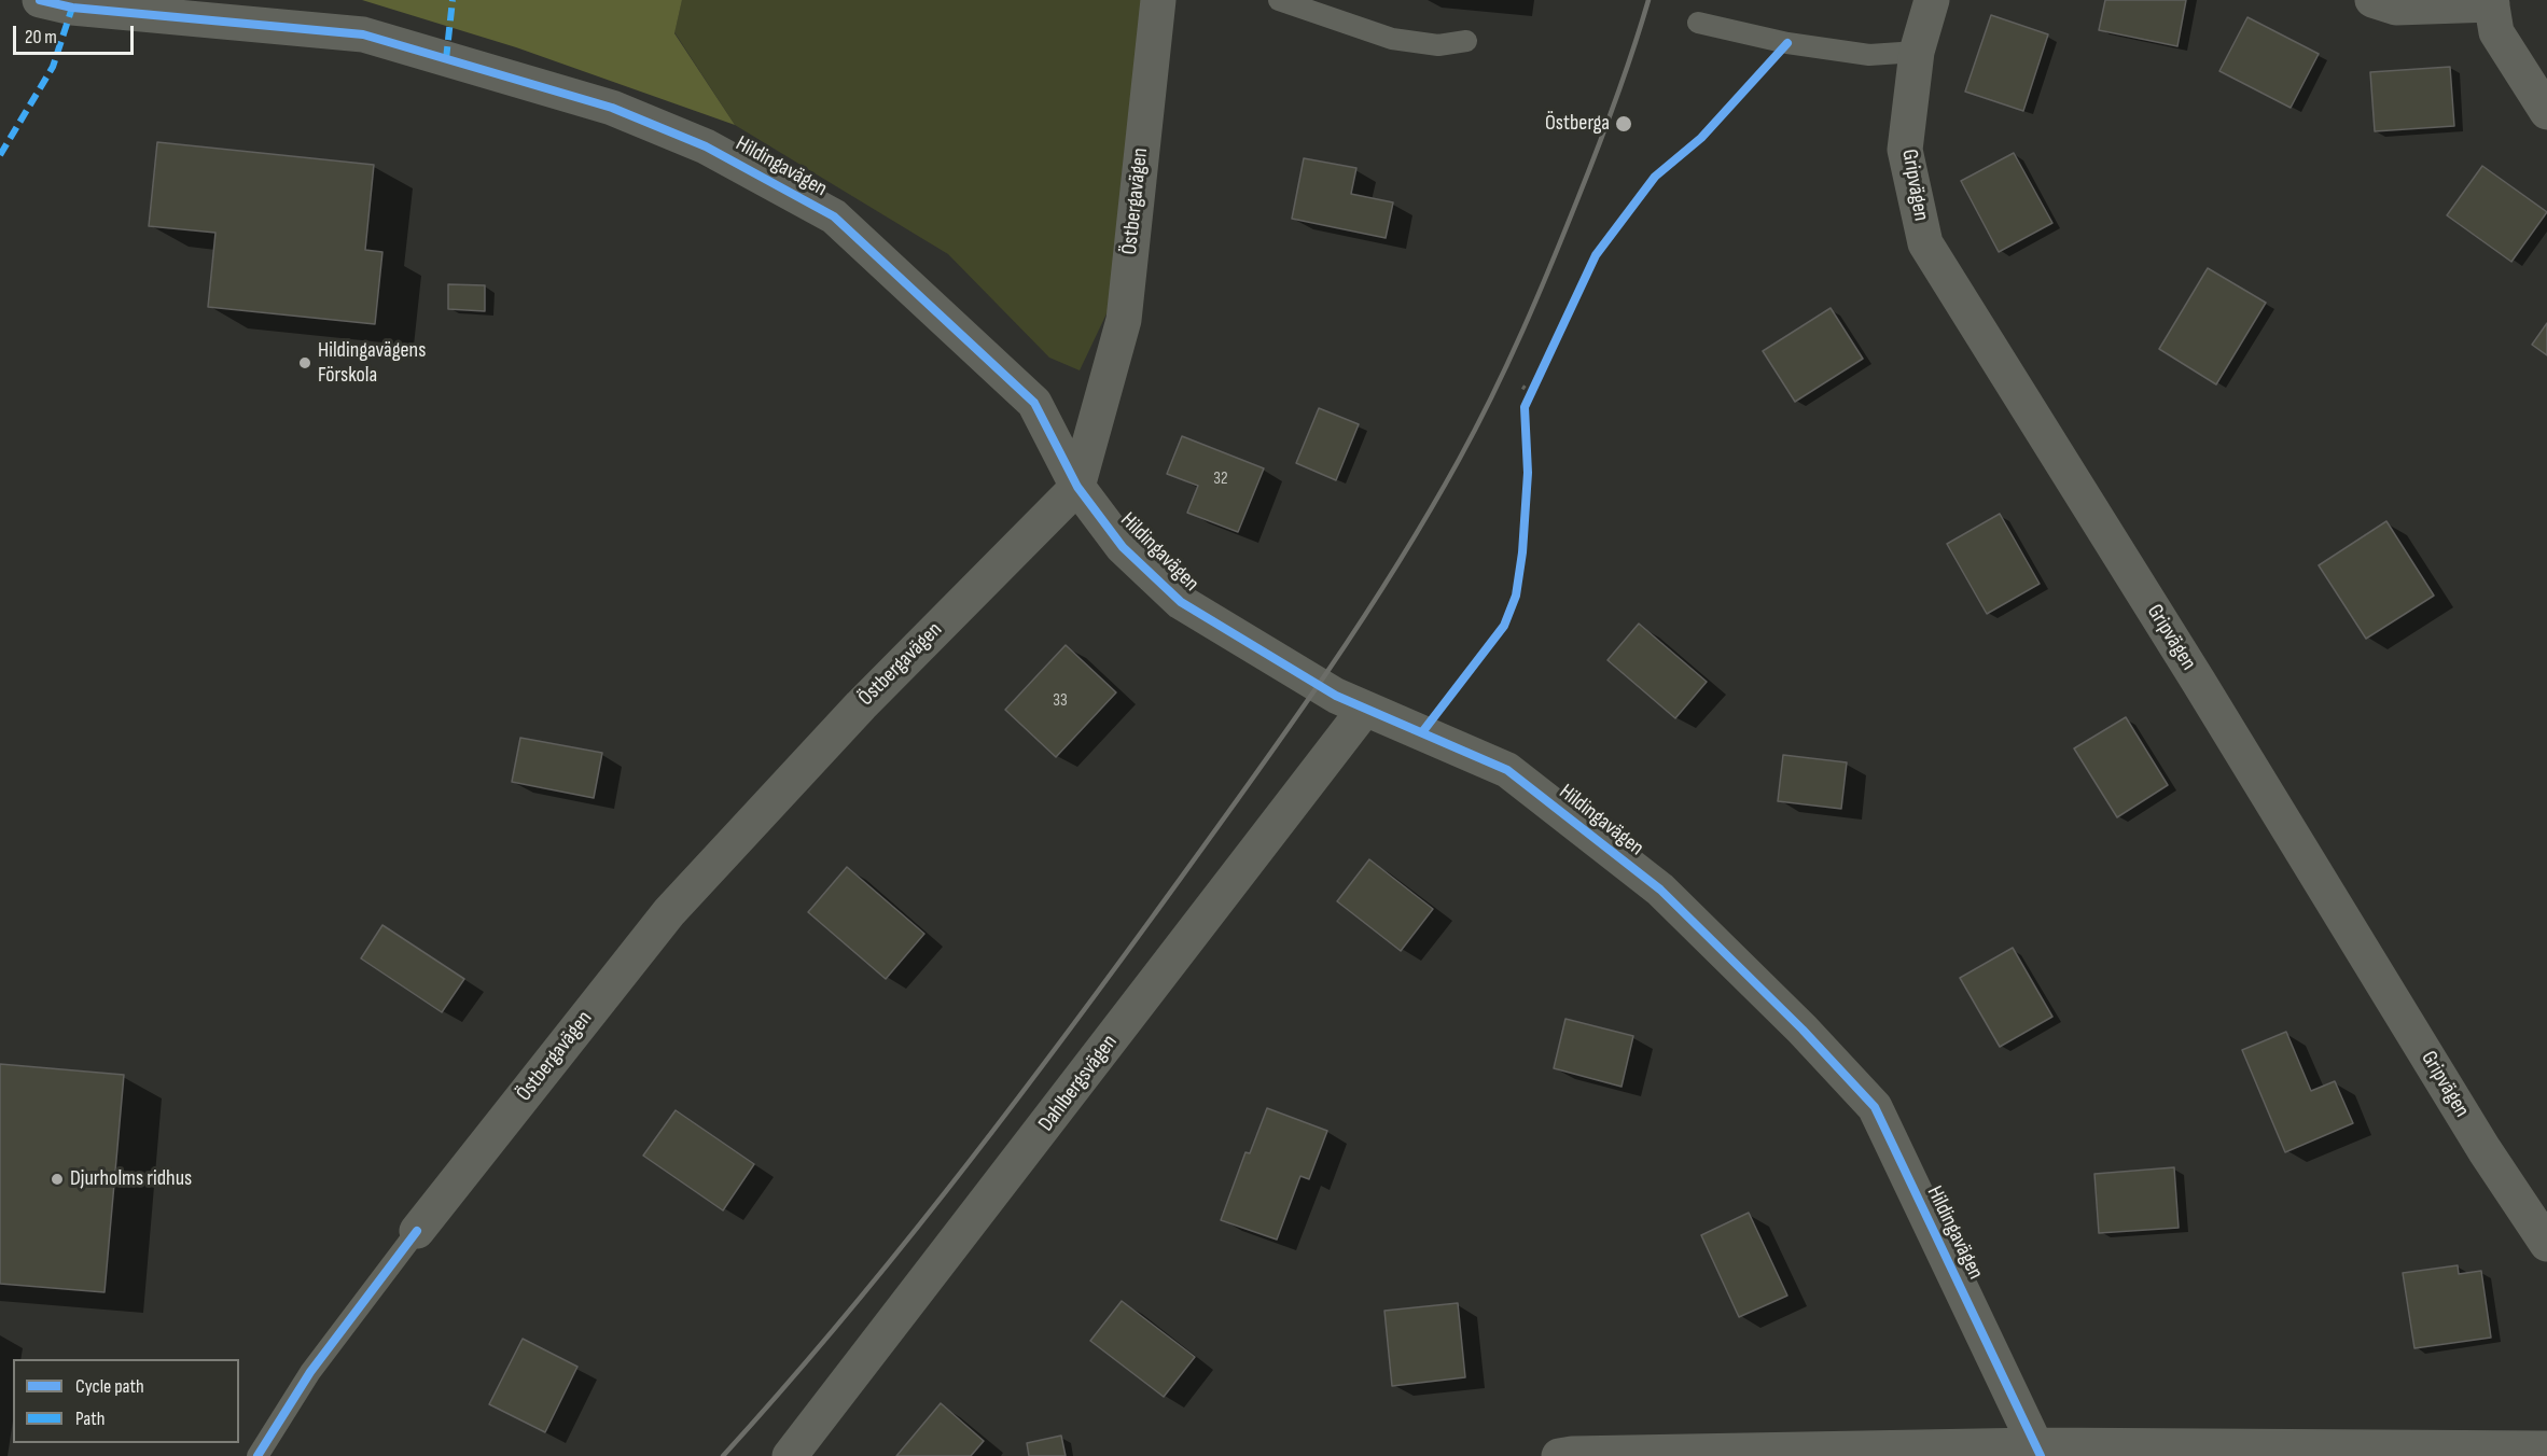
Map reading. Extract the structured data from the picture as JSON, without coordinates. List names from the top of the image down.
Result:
{
  "streets": {
    "street": [
      "Hildingavägen",
      "Gripvägen",
      "Östbergavägen",
      "Dahlbergsvägen"
    ]
  },
  "crossings": [
    ["Hildingavägen", "Östbergavägen"],
    ["Hildingavägen", "Dahlbergsvägen"]
  ],
  "places": ["Östberga", "Hildingavägens Förskola", "Djurholms ridhus"],
  "house_numbers": ["32", "33"],
  "legend": ["Cycle path", "Path"],
  "scale_bar": "20 m"
}
